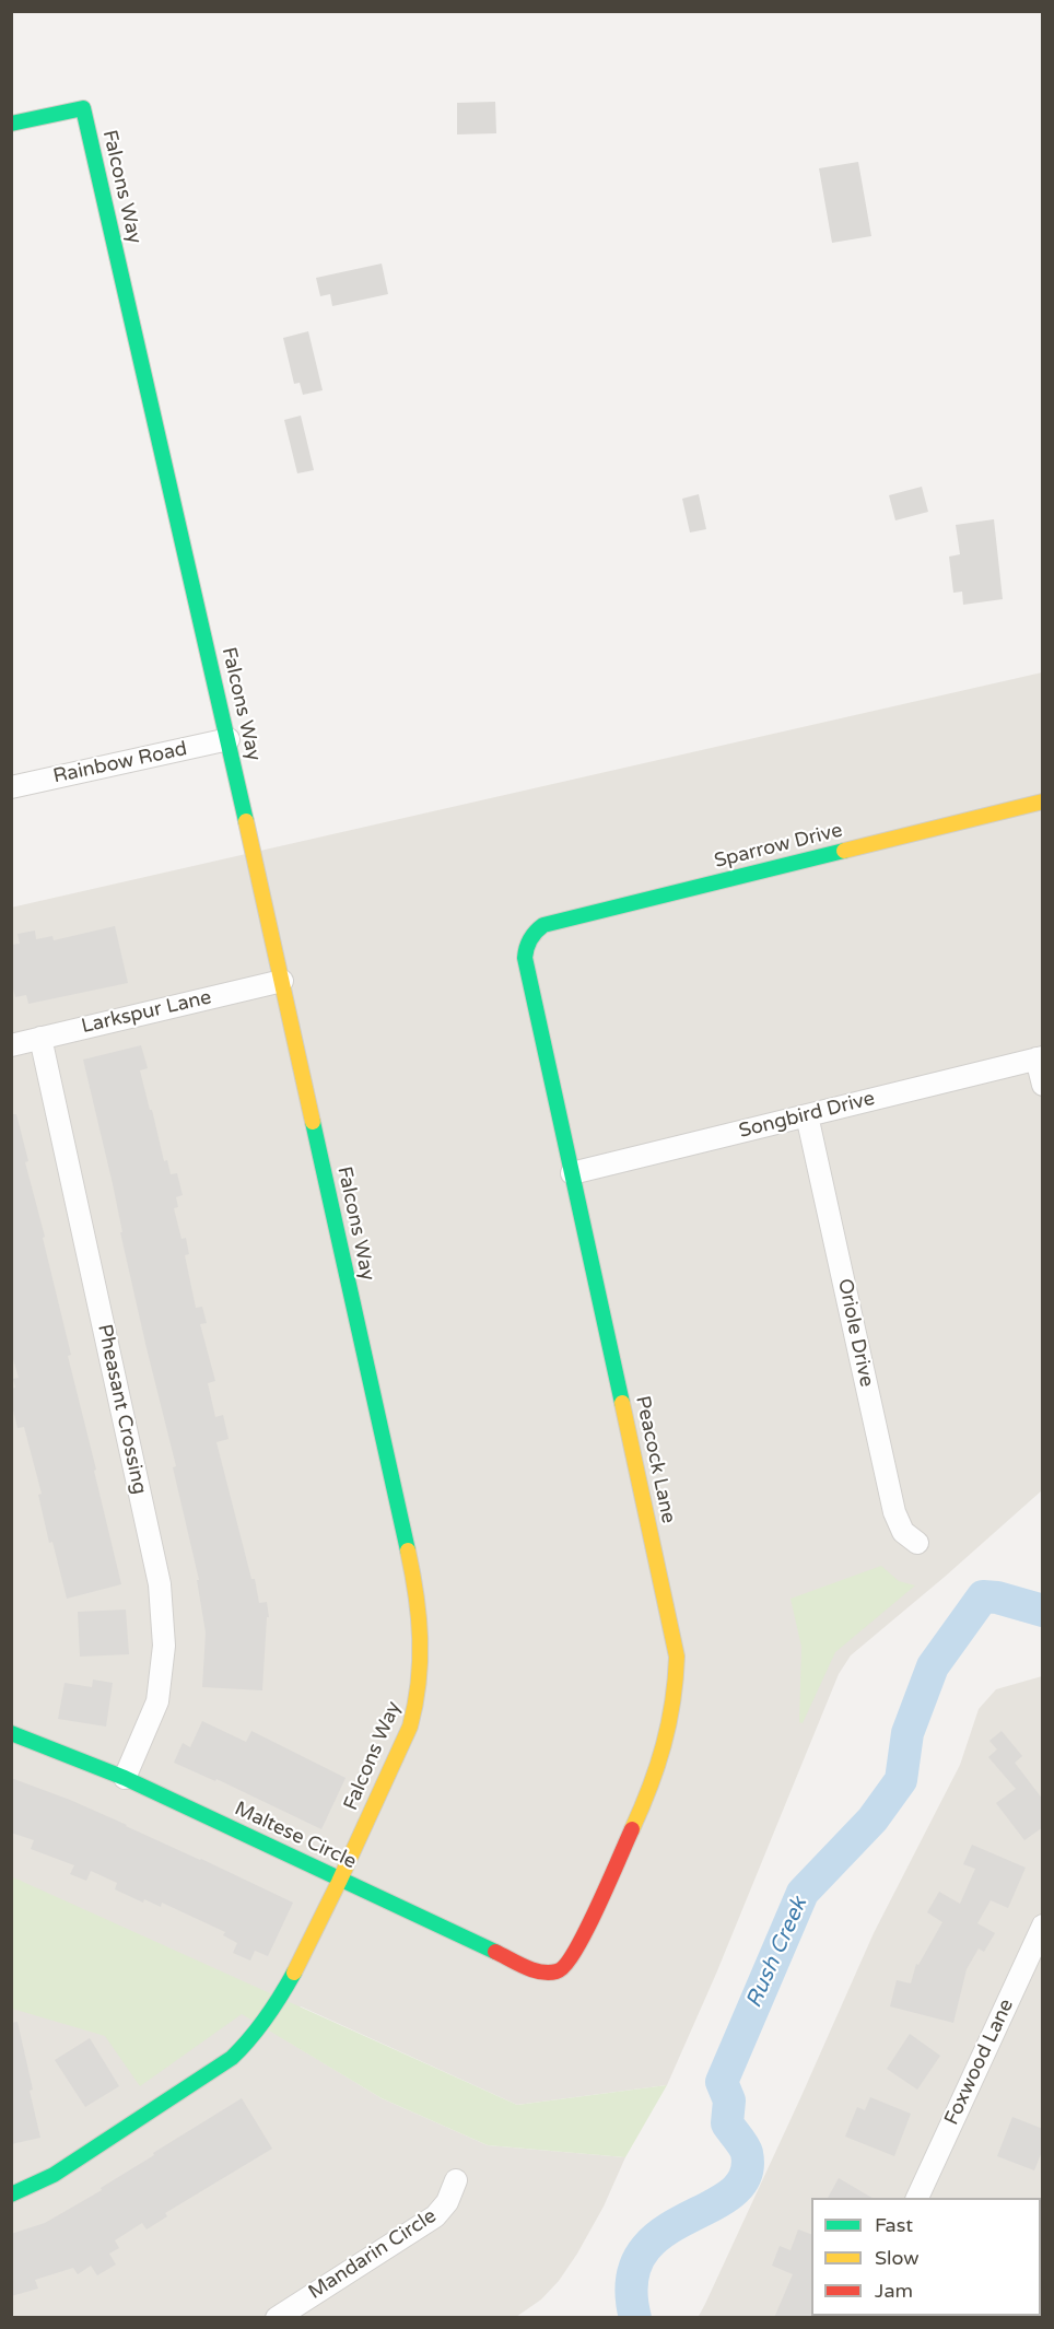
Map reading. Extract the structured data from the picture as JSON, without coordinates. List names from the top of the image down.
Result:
{
  "streets": {
    "street": [
      "Falcons Way",
      "Rainbow Road",
      "Sparrow Drive",
      "Larkspur Lane",
      "Songbird Drive",
      "Oriole Drive",
      "Pheasant Crossing",
      "Peacock Lane",
      "Maltese Circle",
      "Foxwood Lane",
      "Mandarin Circle"
    ]
  },
  "crossings": [
    ["Falcons Way", "Rainbow Road"],
    ["Falcons Way", "Larkspur Lane"],
    ["Falcons Way", "Maltese Circle"],
    ["Sparrow Drive", "Peacock Lane"],
    ["Larkspur Lane", "Pheasant Crossing"],
    ["Songbird Drive", "Oriole Drive"],
    ["Songbird Drive", "Peacock Lane"],
    ["Pheasant Crossing", "Maltese Circle"],
    ["Peacock Lane", "Maltese Circle"]
  ],
  "water": ["Rush Creek"],
  "legend": ["Fast", "Slow", "Jam"]
}
